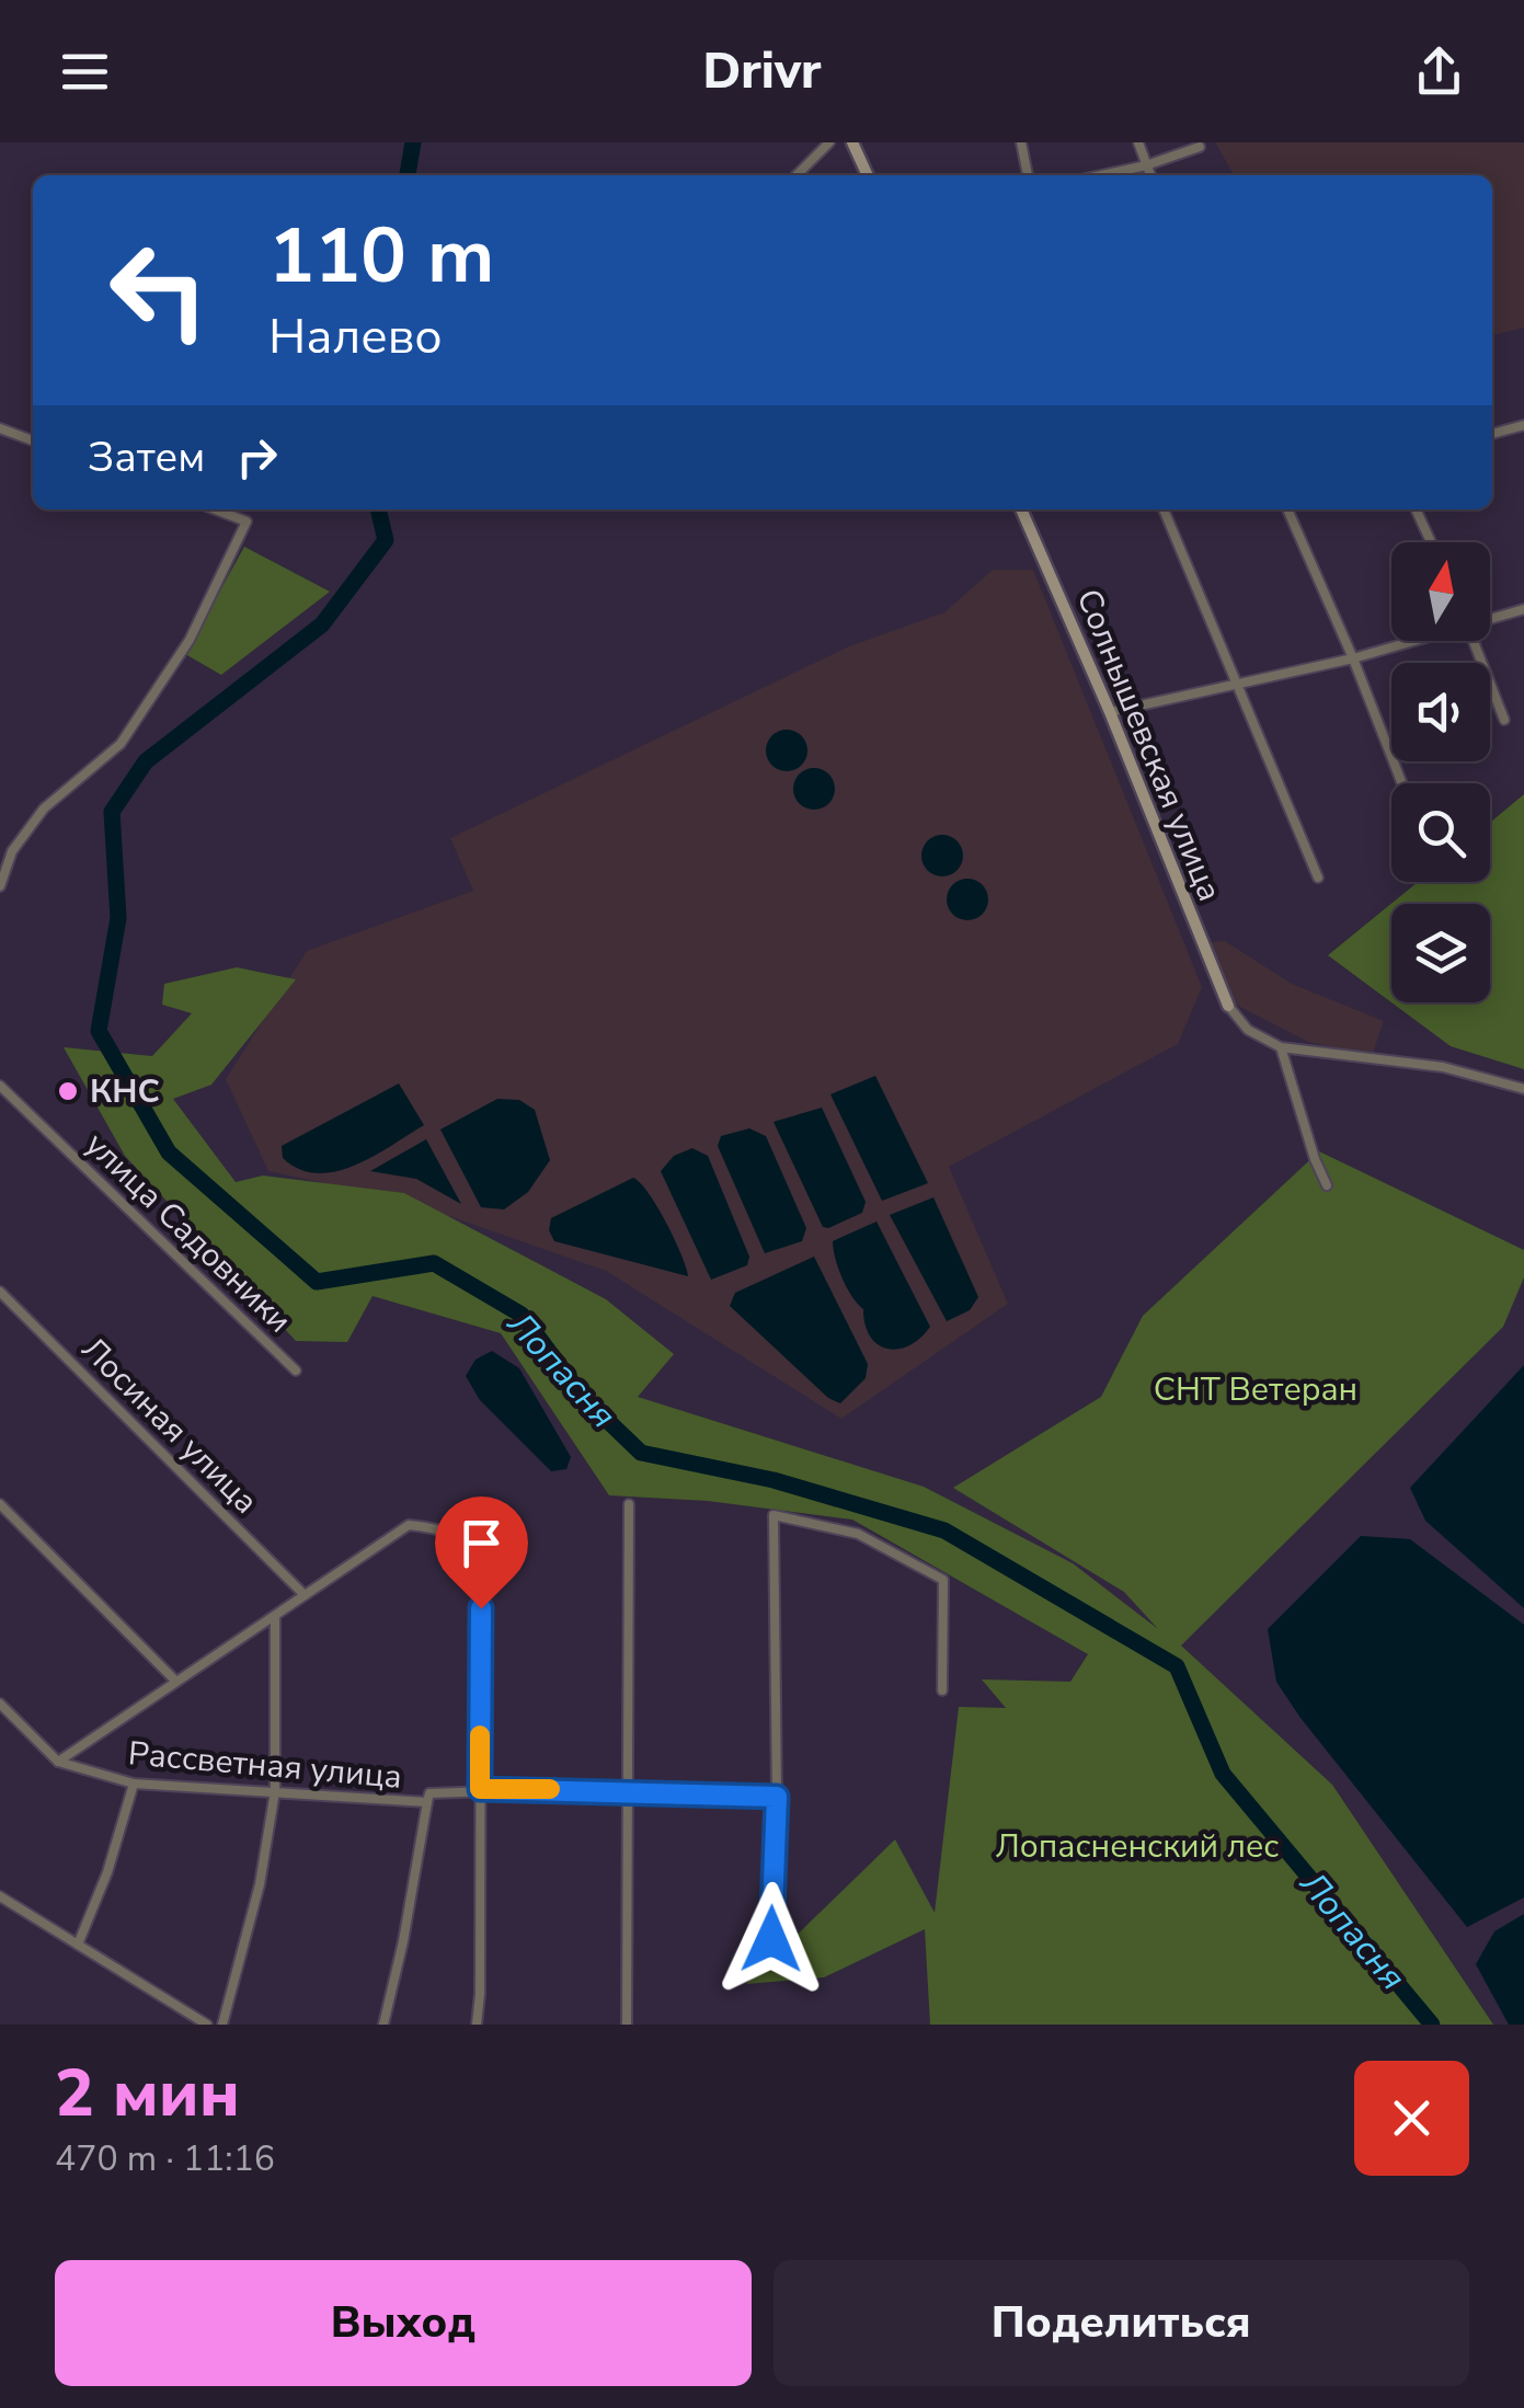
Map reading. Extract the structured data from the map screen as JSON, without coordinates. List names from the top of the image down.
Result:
{
  "streets": {
    "street": [
      "Солнышевская улица",
      "улица Садовники",
      "Лосиная улица",
      "Рассветная улица"
    ]
  },
  "water": ["Лопасня"],
  "parks": ["СНТ Ветеран", "Лопасненский лес"],
  "places": ["КНС"],
  "north": "top",
  "page": {
    "header": "Drivr",
    "turn": ["110 m", "Налево"],
    "then": "Затем",
    "heading": ["2 мин", "470 m · 11:16"],
    "buttons": ["Выход", "Поделиться"]
  }
}
